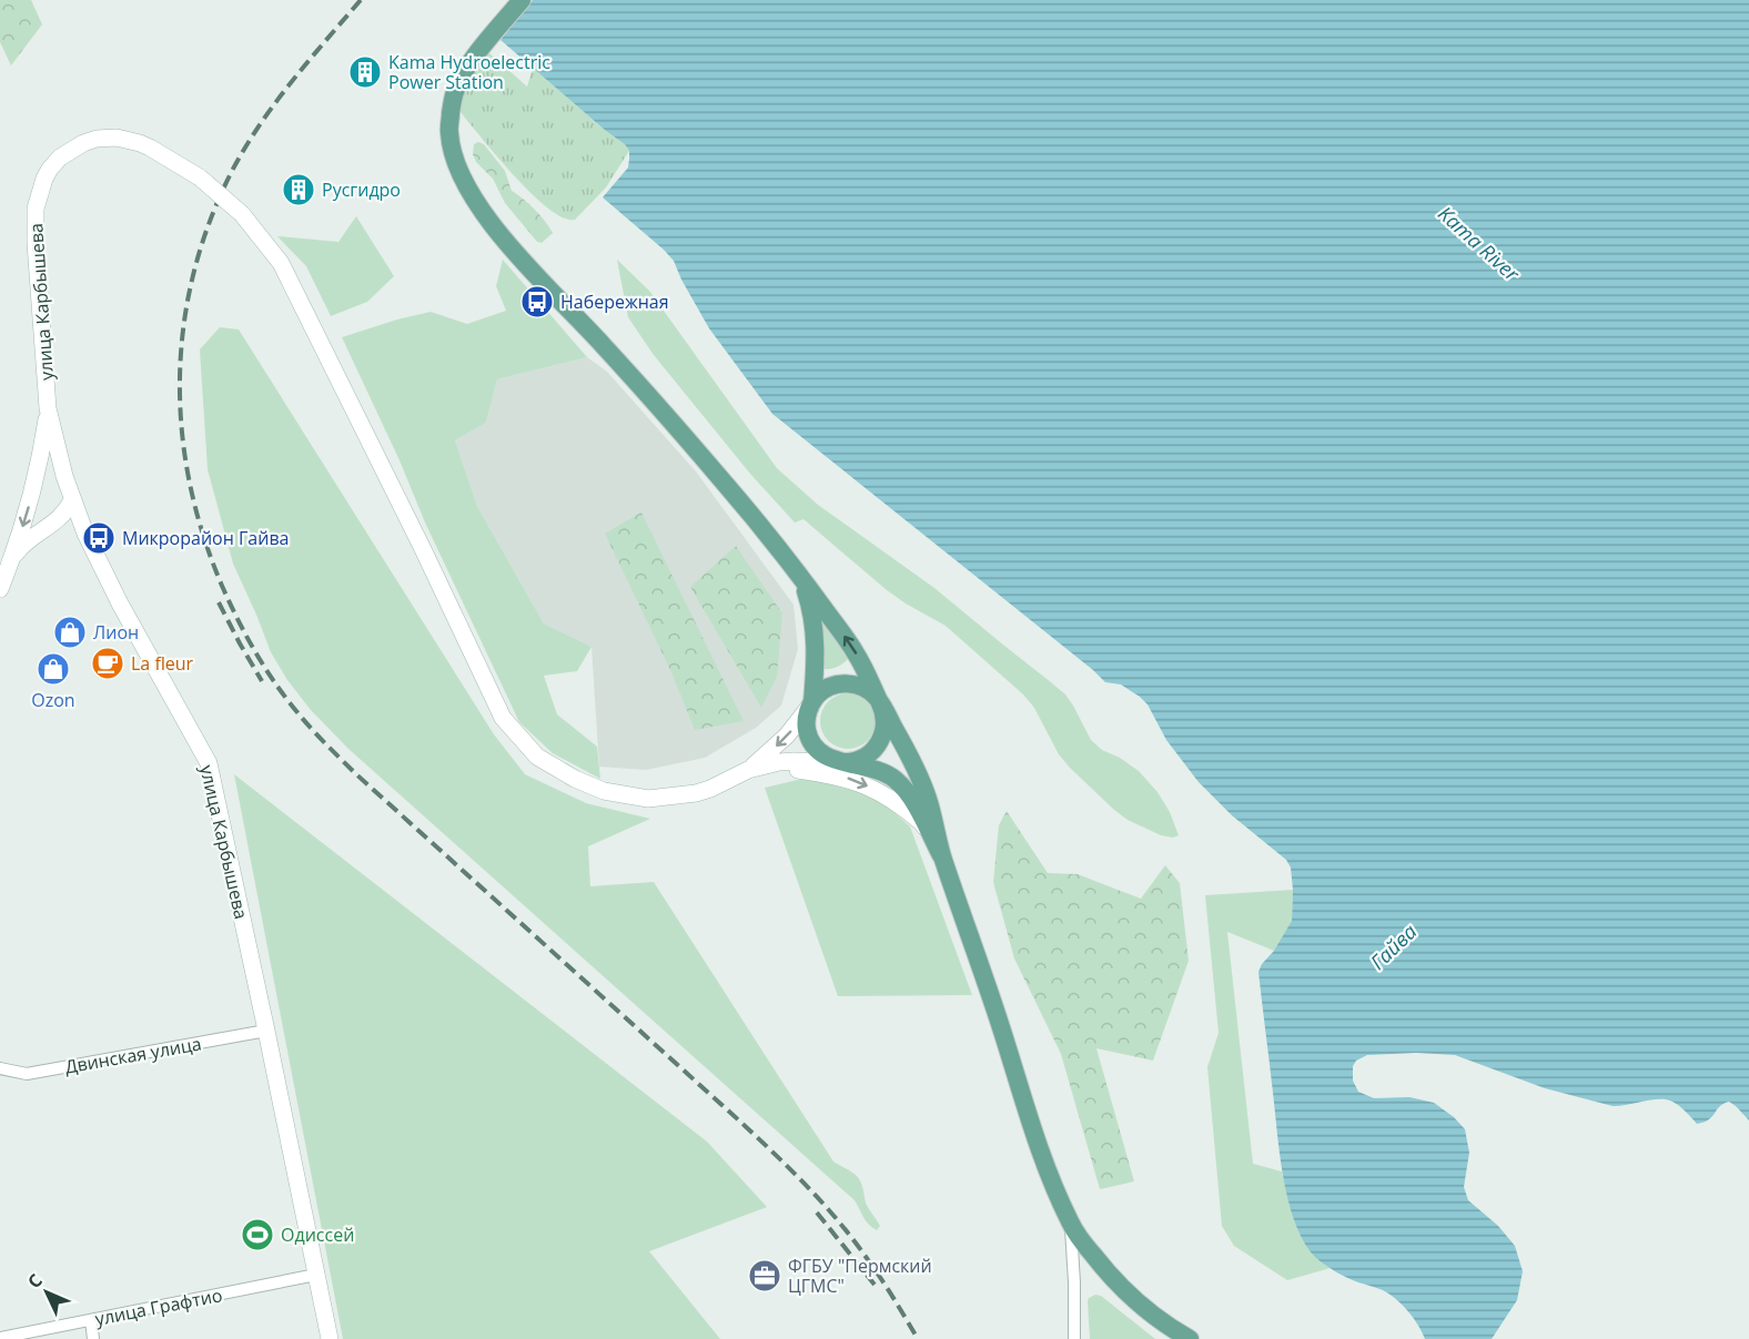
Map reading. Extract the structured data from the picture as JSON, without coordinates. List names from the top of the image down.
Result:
{
  "streets": {
    "main road": ["улица Карбышева"],
    "street": ["Двинская улица", "улица Графтио"]
  },
  "crossings": [
    ["улица Карбышева", "Двинская улица"],
    ["улица Карбышева", "улица Графтио"]
  ],
  "water": ["Kama River", "Гайва"],
  "places": {
    "building": ["Kama Hydroelectric Power Station", "Русгидро"],
    "bus stop": ["Набережная", "Микрорайон Гайва"],
    "shop": ["Лион", "Ozon"],
    "cafe": ["La fleur"],
    "sports": ["Одиссей"],
    "office": ["ФГБУ \"Пермский ЦГМС\""]
  },
  "north": "top left"
}
